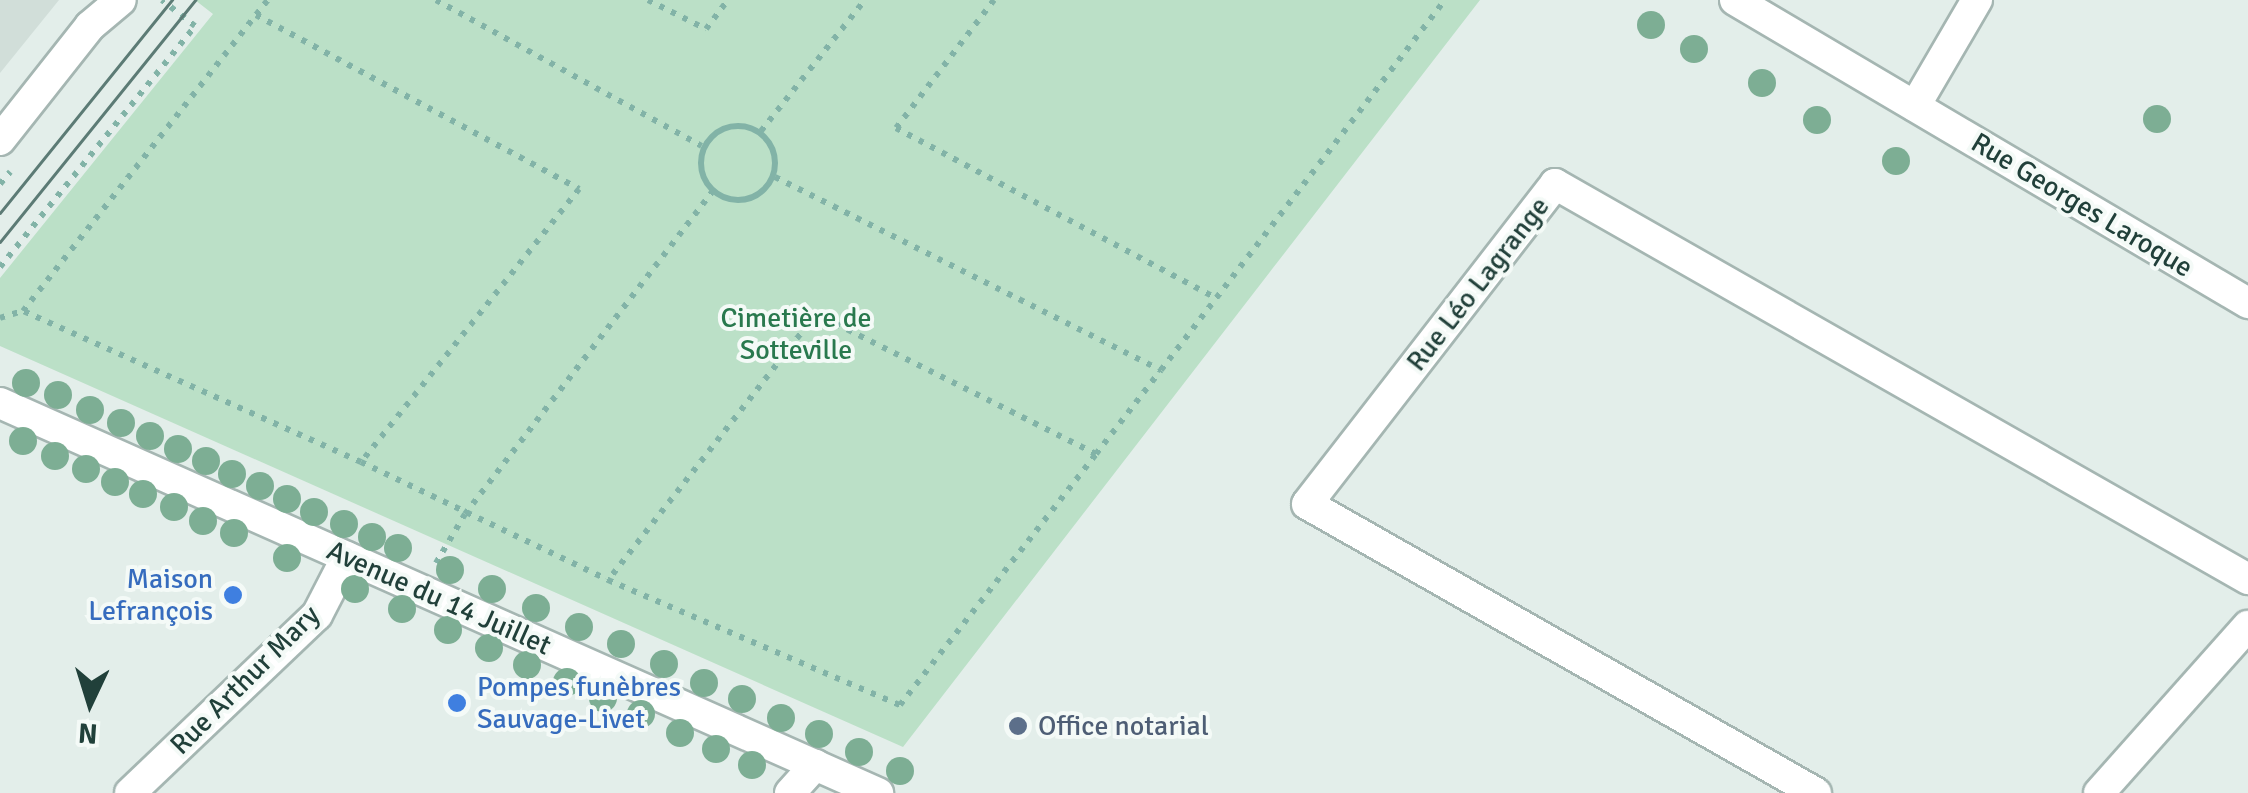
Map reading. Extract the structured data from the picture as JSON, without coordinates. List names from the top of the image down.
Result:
{
  "streets": {
    "street": [
      "Rue Georges Laroque",
      "Rue Léo Lagrange",
      "Avenue du 14 Juillet",
      "Rue Arthur Mary"
    ]
  },
  "crossings": [
    ["Avenue du 14 Juillet", "Rue Arthur Mary"]
  ],
  "parks": ["Cimetière de Sotteville"],
  "places": ["Maison Lefrançois", "Pompes funèbres Sauvage-Livet", "Office notarial"],
  "north": "bottom"
}
